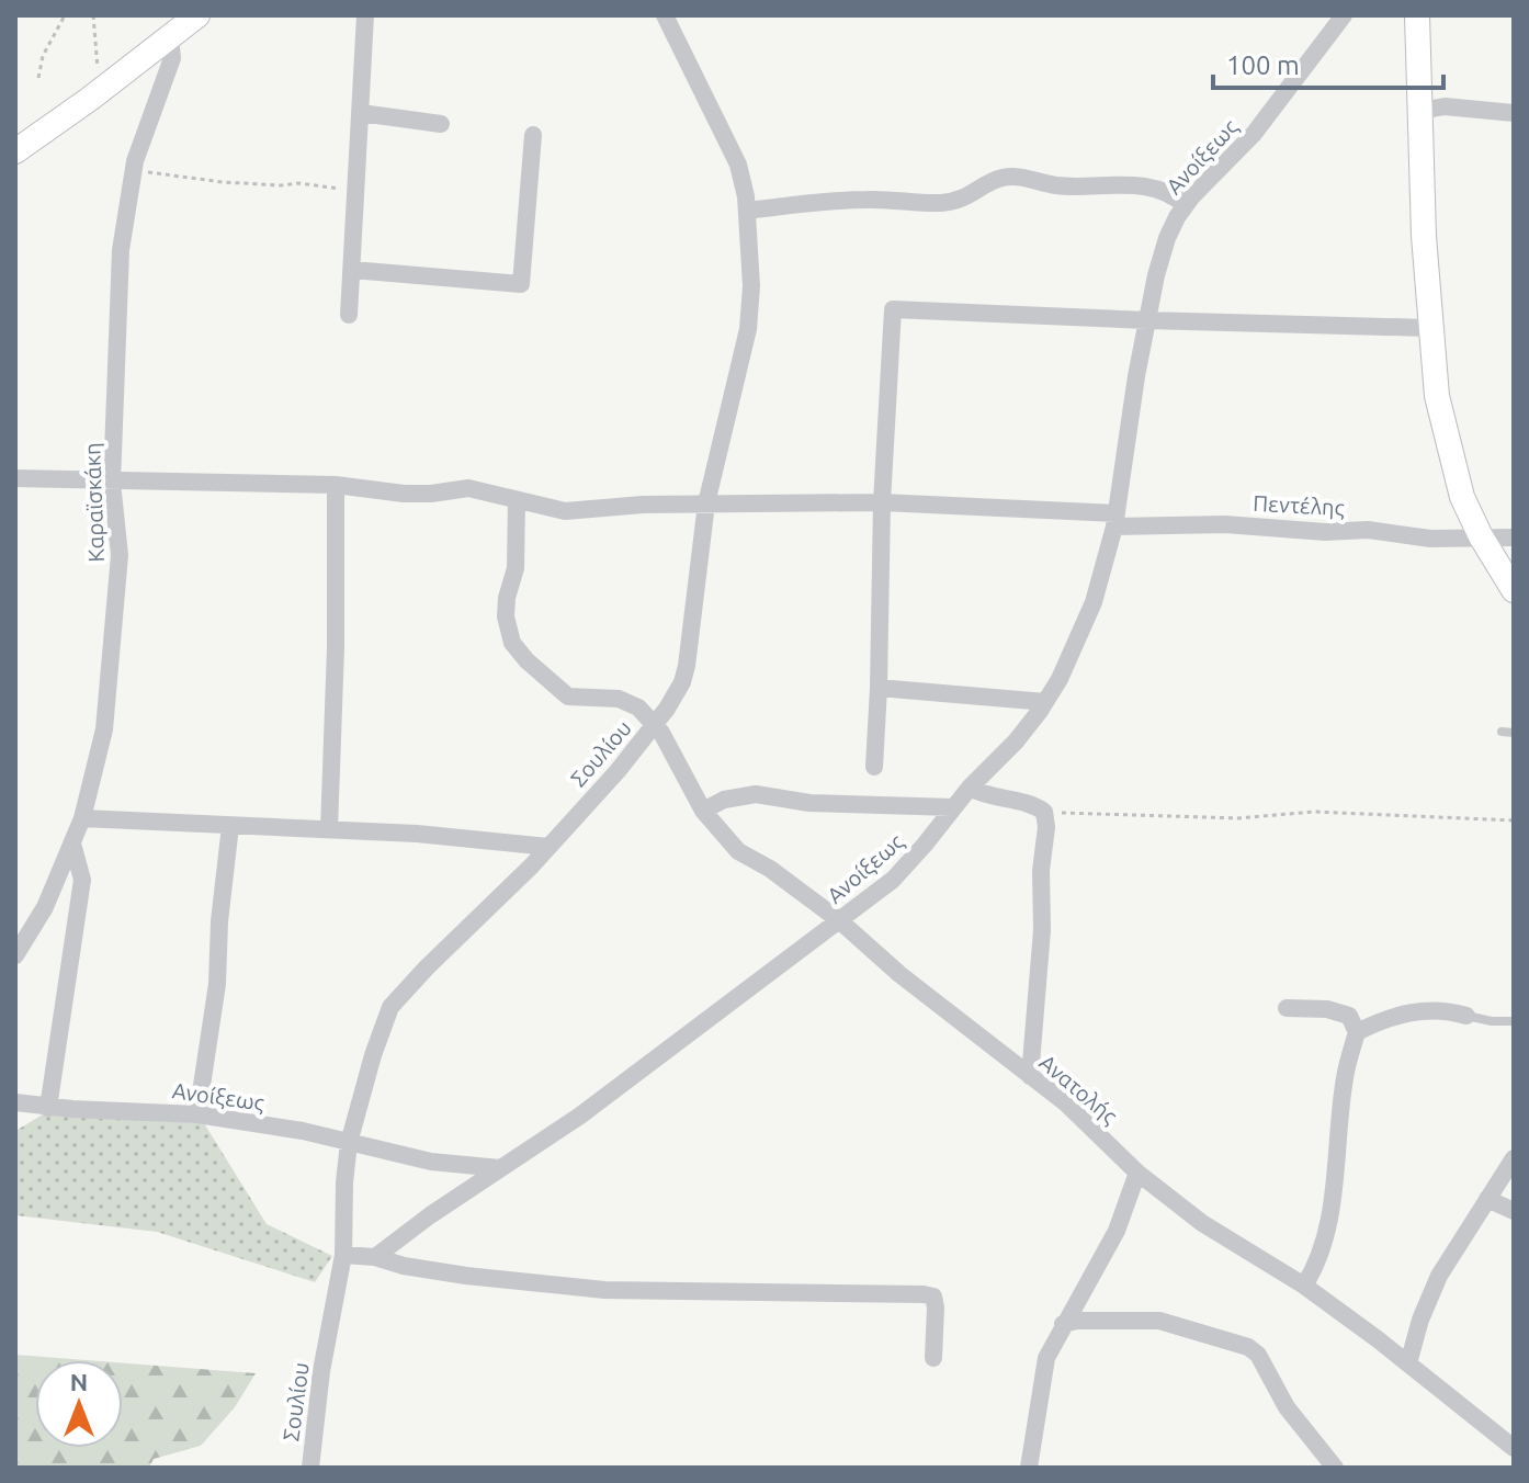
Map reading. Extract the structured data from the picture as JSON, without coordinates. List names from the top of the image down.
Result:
{
  "streets": {
    "street": [
      "Ανοίξεως",
      "Καραϊσκάκη",
      "Πεντέλης",
      "Σουλίου",
      "Ανατολής"
    ]
  },
  "crossings": [
    ["Ανοίξεως", "Πεντέλης"],
    ["Ανοίξεως", "Σουλίου"],
    ["Ανοίξεως", "Ανατολής"],
    ["Καραϊσκάκη", "Πεντέλης"],
    ["Πεντέλης", "Σουλίου"],
    ["Σουλίου", "Ανατολής"]
  ],
  "scale_bar": "100 m",
  "north": "top"
}
